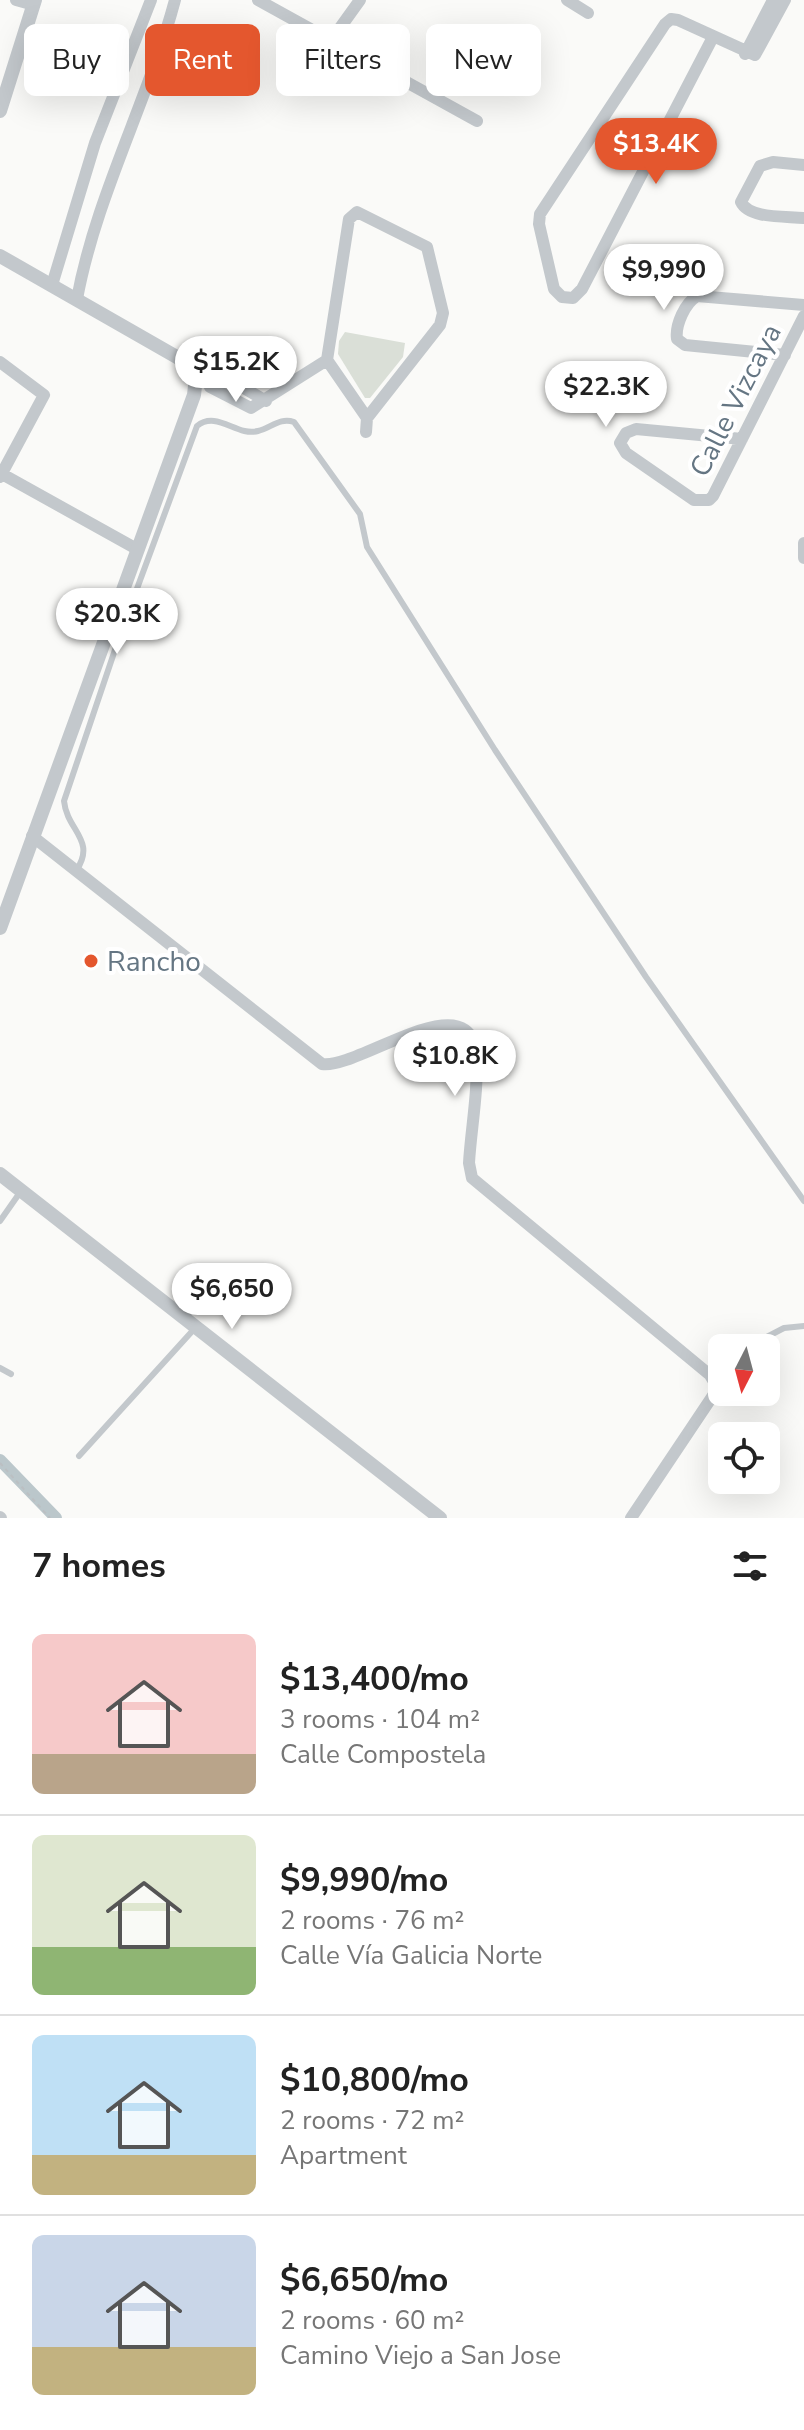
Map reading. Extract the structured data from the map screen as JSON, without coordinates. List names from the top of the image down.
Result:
{
  "streets": {
    "street": ["Calle Vizcaya"]
  },
  "places": ["Rancho"],
  "north": "bottom",
  "page": {
    "chip": [
      "Buy",
      "Rent",
      "Filters",
      "New"
    ],
    "price": [
      "$13.4K",
      "$9,990",
      "$15.2K",
      "$22.3K",
      "$20.3K",
      "$10.8K",
      "$6,650"
    ],
    "heading": "7 homes",
    "list": [
      {
        "name": "$13,400/mo",
        "note": "3 rooms · 104 m² · Calle Compostela"
      },
      {
        "name": "$9,990/mo",
        "note": "2 rooms · 76 m² · Calle Vía Galicia Norte"
      },
      {
        "name": "$10,800/mo",
        "note": "2 rooms · 72 m² · Apartment"
      },
      {
        "name": "$6,650/mo",
        "note": "2 rooms · 60 m² · Camino Viejo a San Jose"
      }
    ]
  }
}
